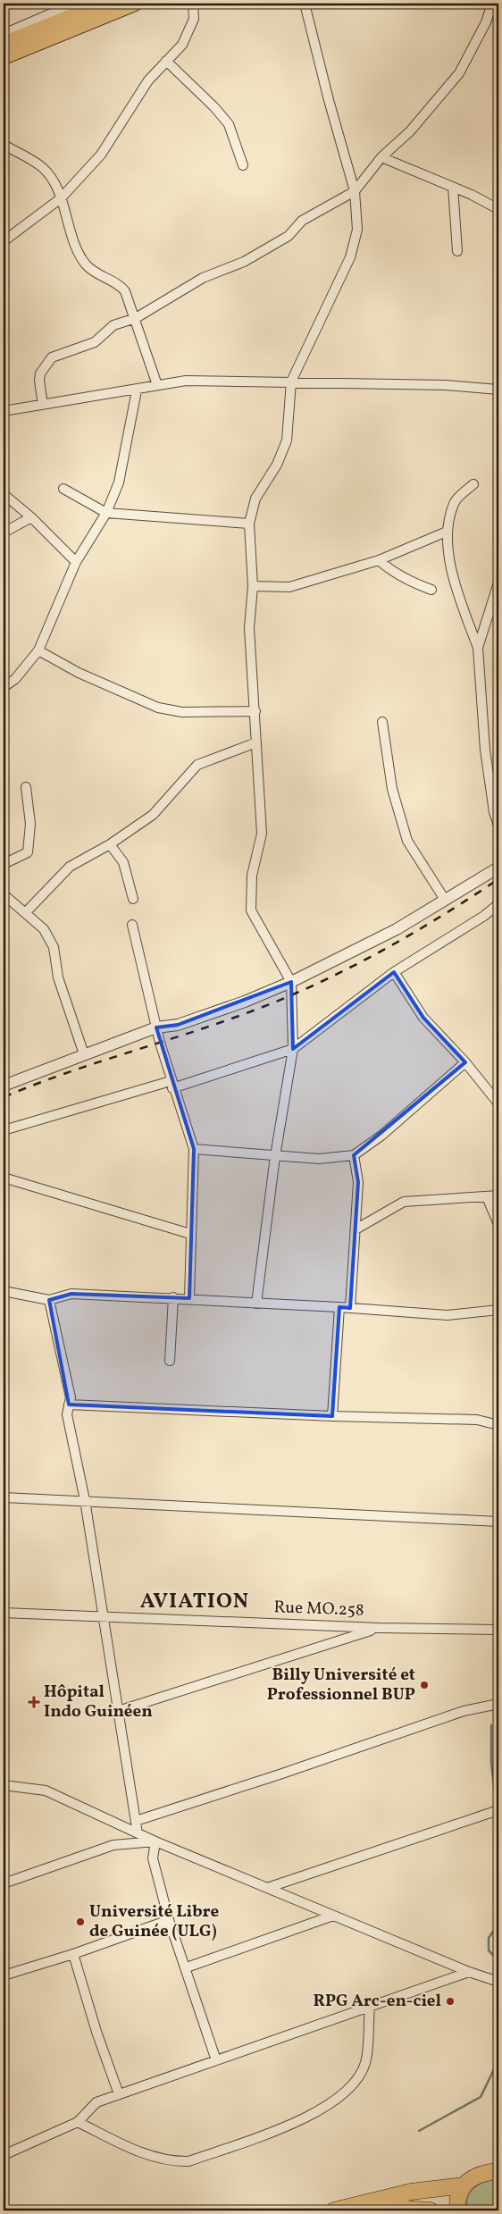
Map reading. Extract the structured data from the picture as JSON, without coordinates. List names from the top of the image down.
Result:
{
  "streets": {
    "street": ["Rue MO.258"]
  },
  "districts": ["AVIATION"],
  "places": {
    "other": ["Billy Université et Professionnel BUP", "Université Libre de Guinée (ULG)", "RPG Arc-en-ciel"],
    "health": ["Hôpital Indo Guinéen"]
  }
}
